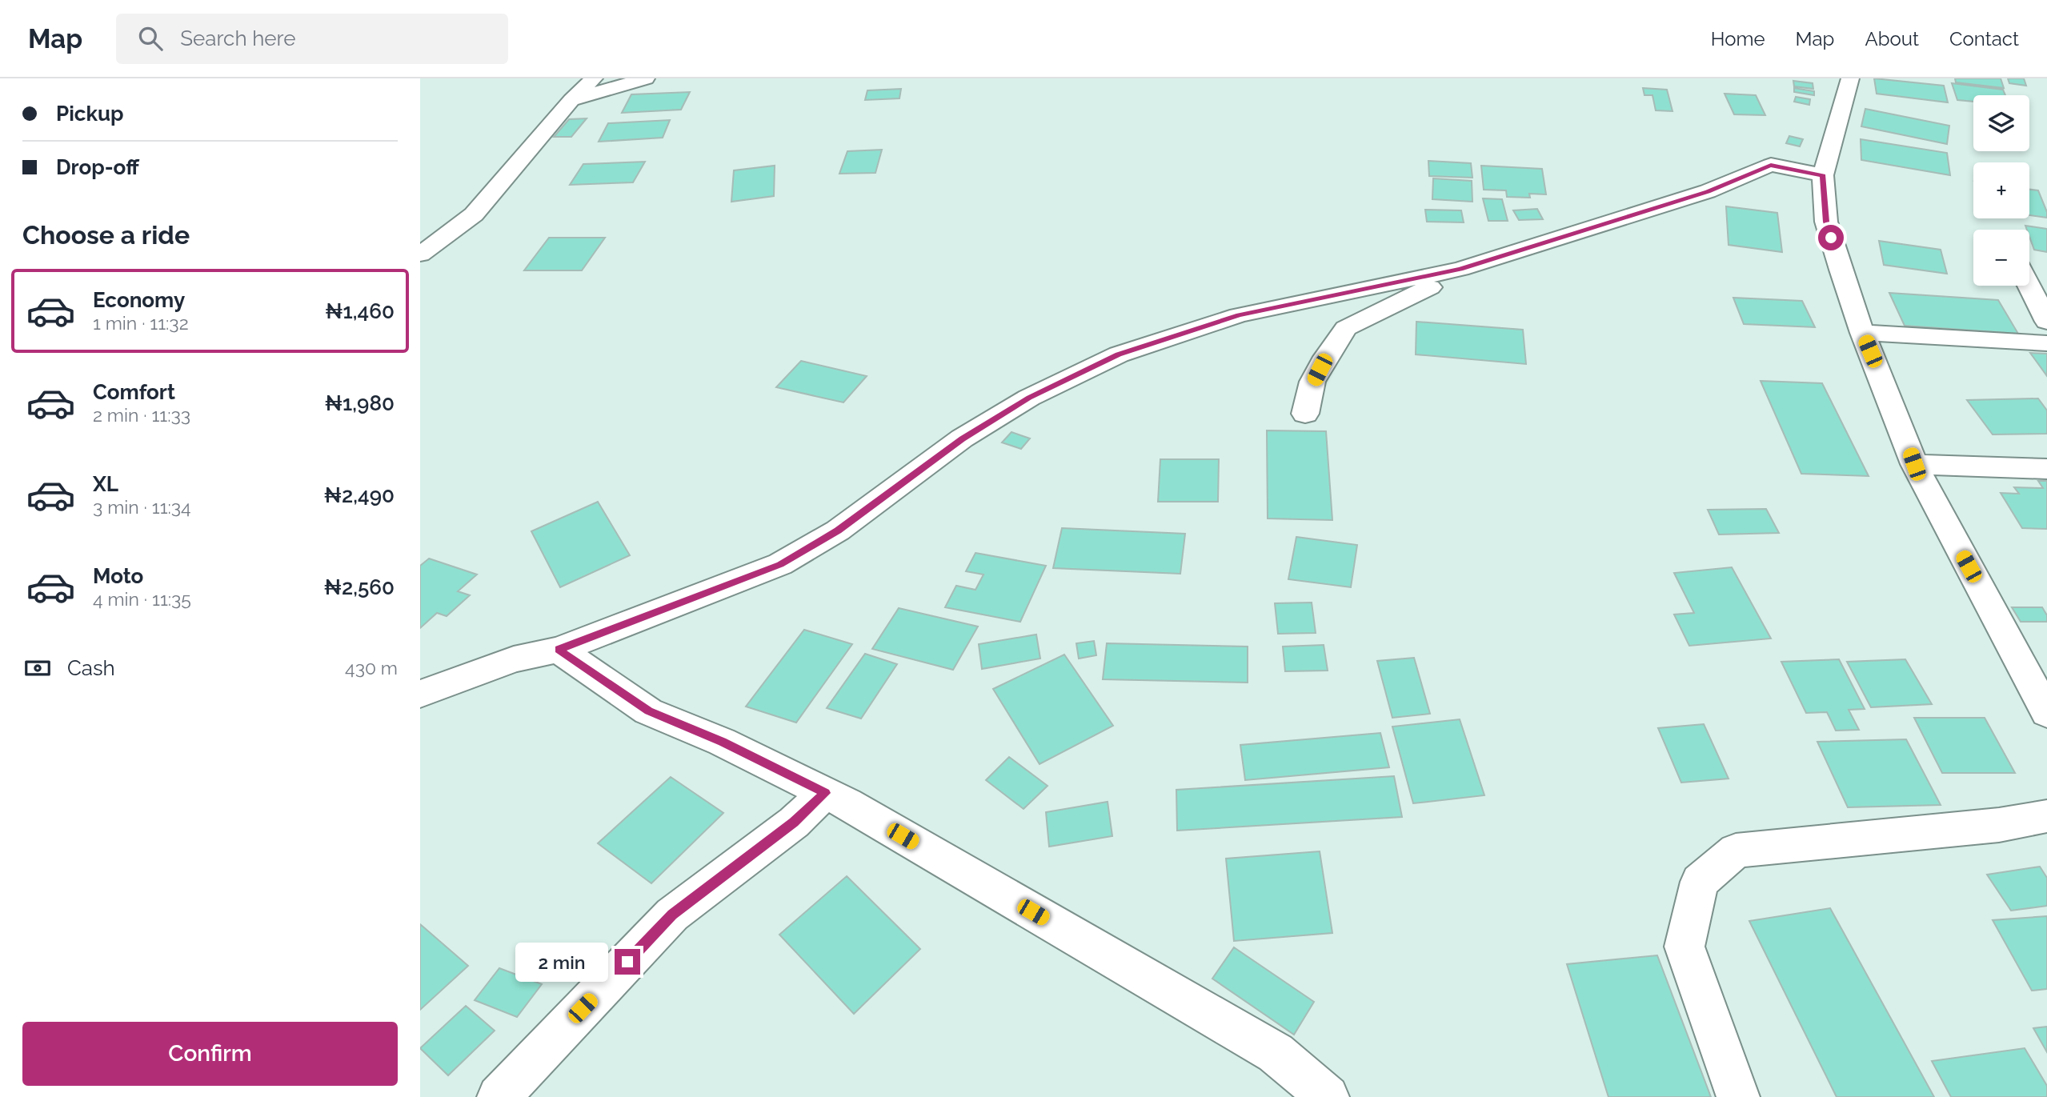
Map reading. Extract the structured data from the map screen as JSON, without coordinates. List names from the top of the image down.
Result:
{
  "page": {
    "header": "Map",
    "search": "Search here",
    "nav": [
      "Home",
      "Map",
      "About",
      "Contact"
    ],
    "banner": ["Pickup", "Drop-off"],
    "map_buttons": ["+", "−"],
    "heading": "Choose a ride",
    "list": [
      {
        "name": "Economy",
        "note": "1 min · 11:32",
        "value": "₦1,460"
      },
      {
        "name": "Comfort",
        "note": "2 min · 11:33",
        "value": "₦1,980"
      },
      {
        "name": "XL",
        "note": "3 min · 11:34",
        "value": "₦2,490"
      },
      {
        "name": "Moto",
        "note": "4 min · 11:35",
        "value": "₦2,560"
      }
    ],
    "pay": ["Cash", "430 m"],
    "bubble": "2 min",
    "buttons": "Confirm"
  }
}
